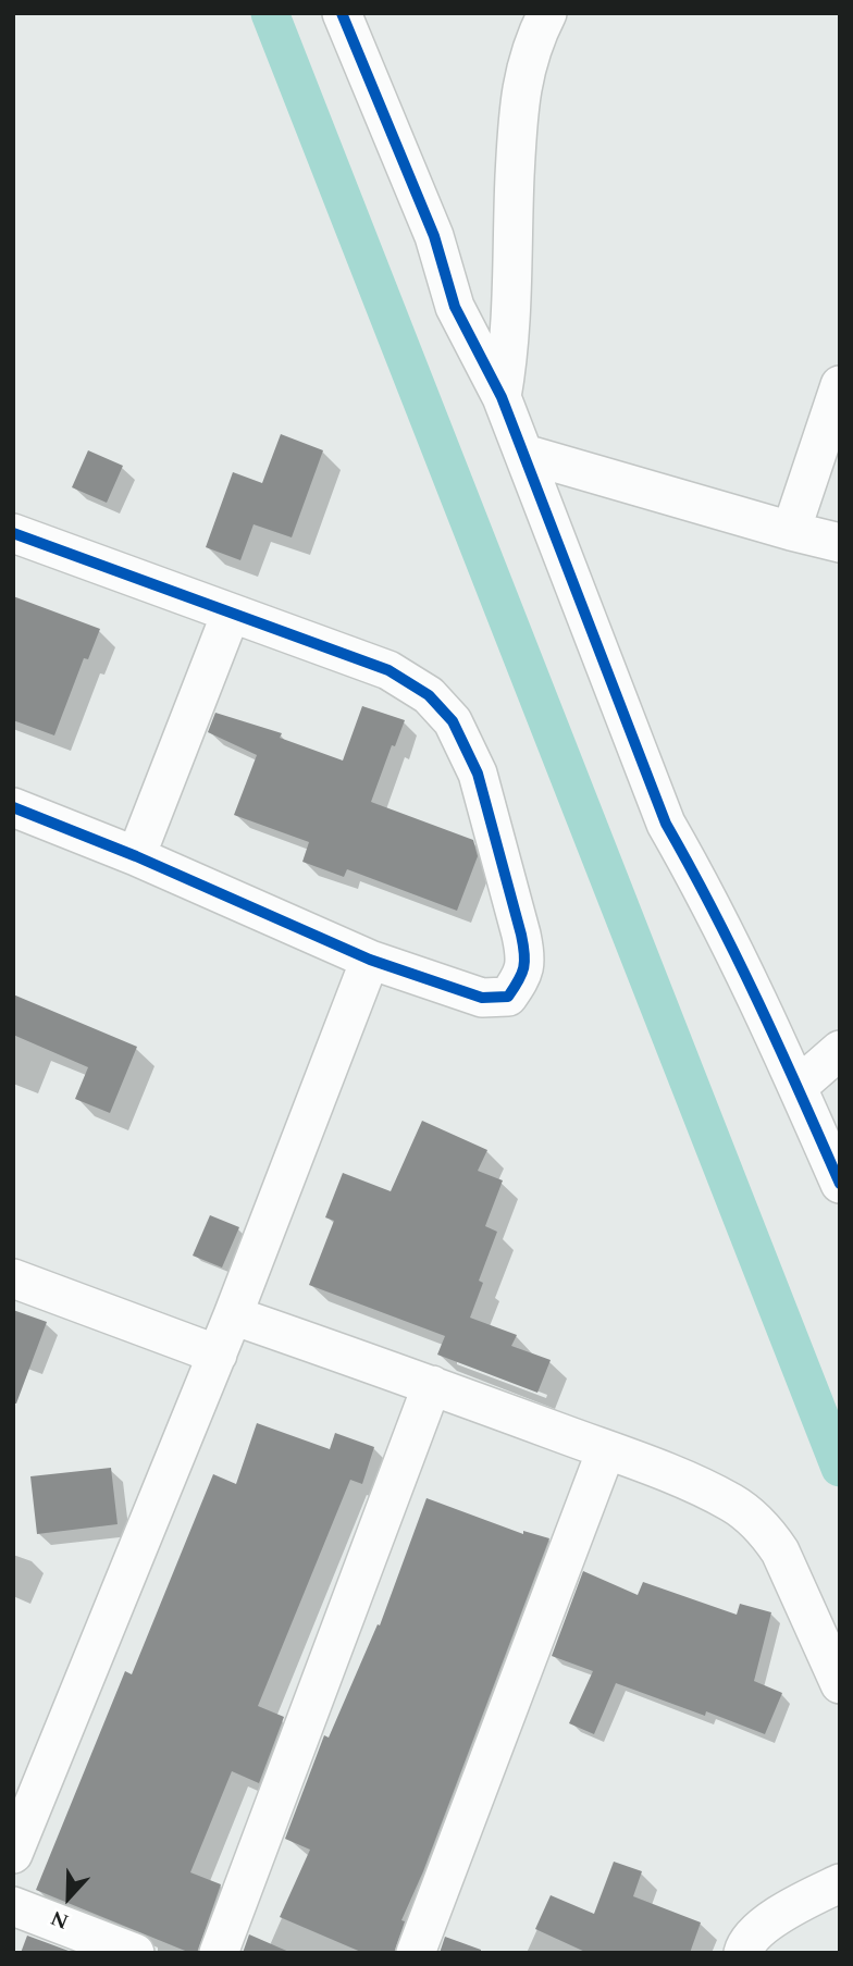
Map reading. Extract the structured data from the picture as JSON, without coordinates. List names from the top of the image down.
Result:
{
  "north": "bottom"
}
